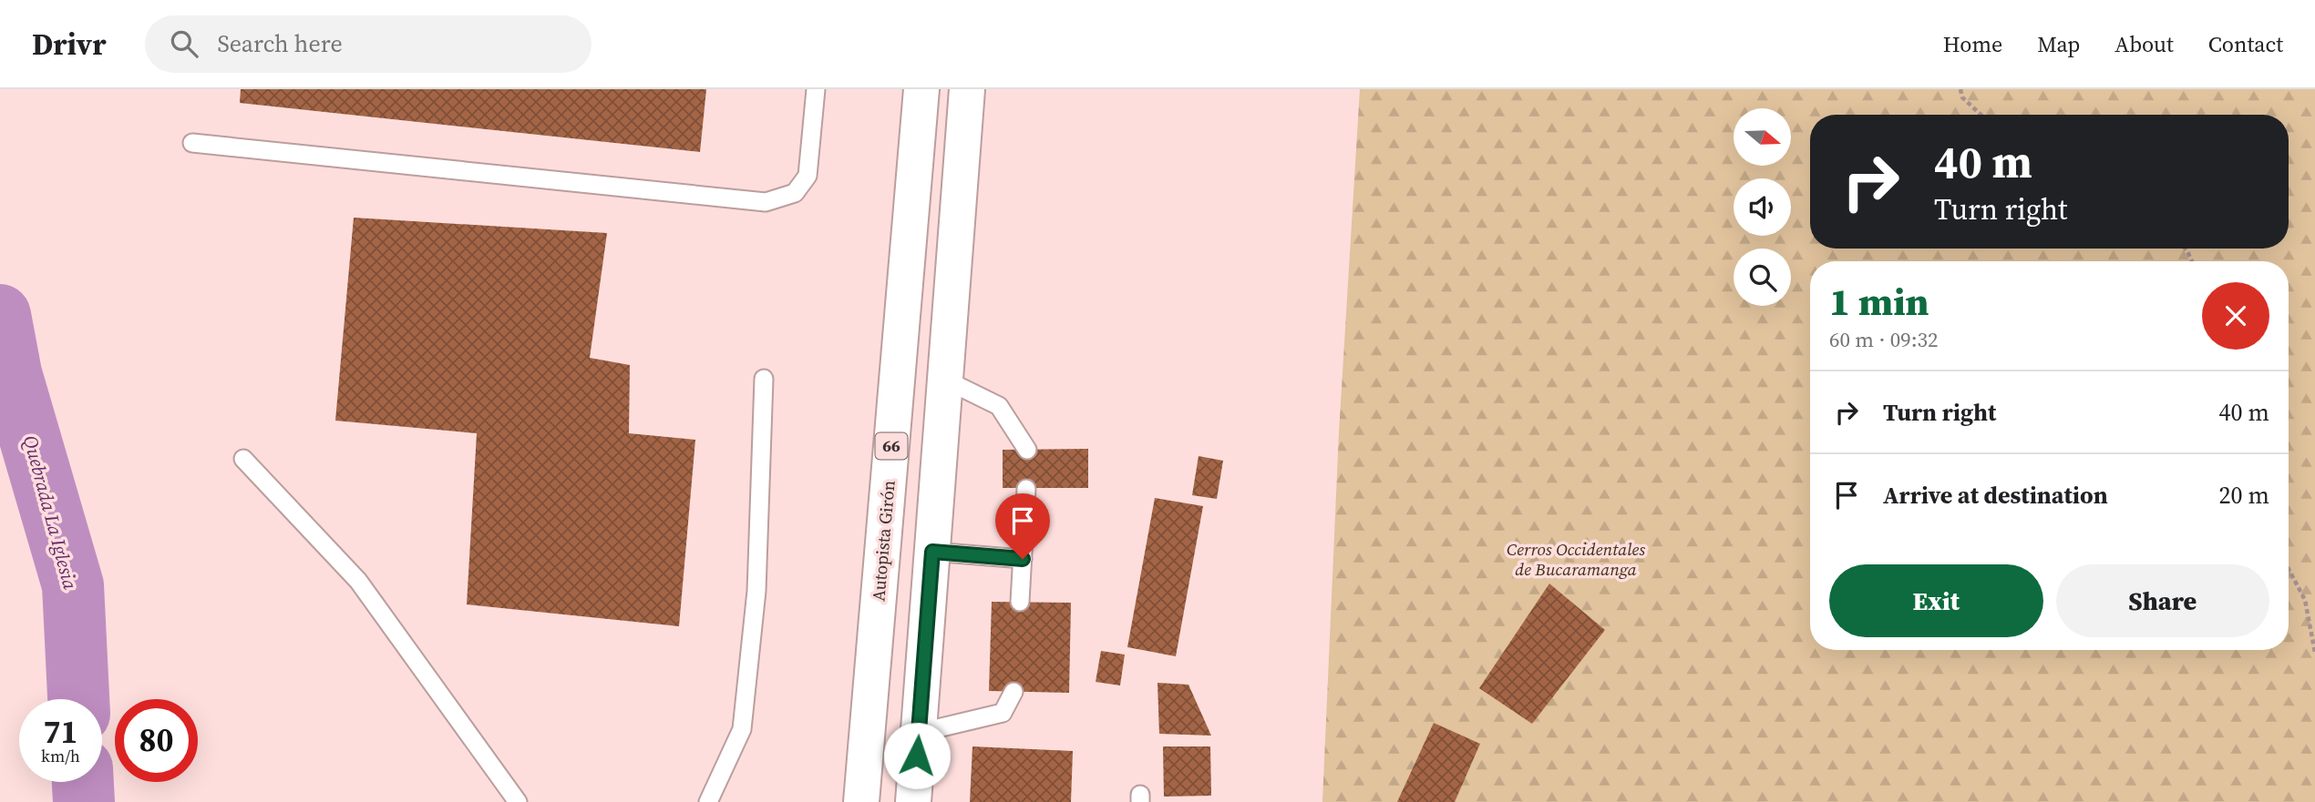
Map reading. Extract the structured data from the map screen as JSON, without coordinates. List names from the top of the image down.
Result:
{
  "streets": {
    "highway": ["66", "Autopista Girón"]
  },
  "water": ["Quebrada La Iglesia"],
  "parks": ["Cerros Occidentales de Bucaramanga"],
  "north": "right",
  "page": {
    "header": "Drivr",
    "search": "Search here",
    "nav": [
      "Home",
      "Map",
      "About",
      "Contact"
    ],
    "turn": ["40 m", "Turn right"],
    "heading": ["1 min", "60 m · 09:32"],
    "list": [
      {
        "name": "Turn right",
        "value": "40 m"
      },
      {
        "name": "Arrive at destination",
        "value": "20 m"
      }
    ],
    "buttons": ["Exit", "Share"],
    "speed": "71 km/h",
    "limit": "80"
  }
}
